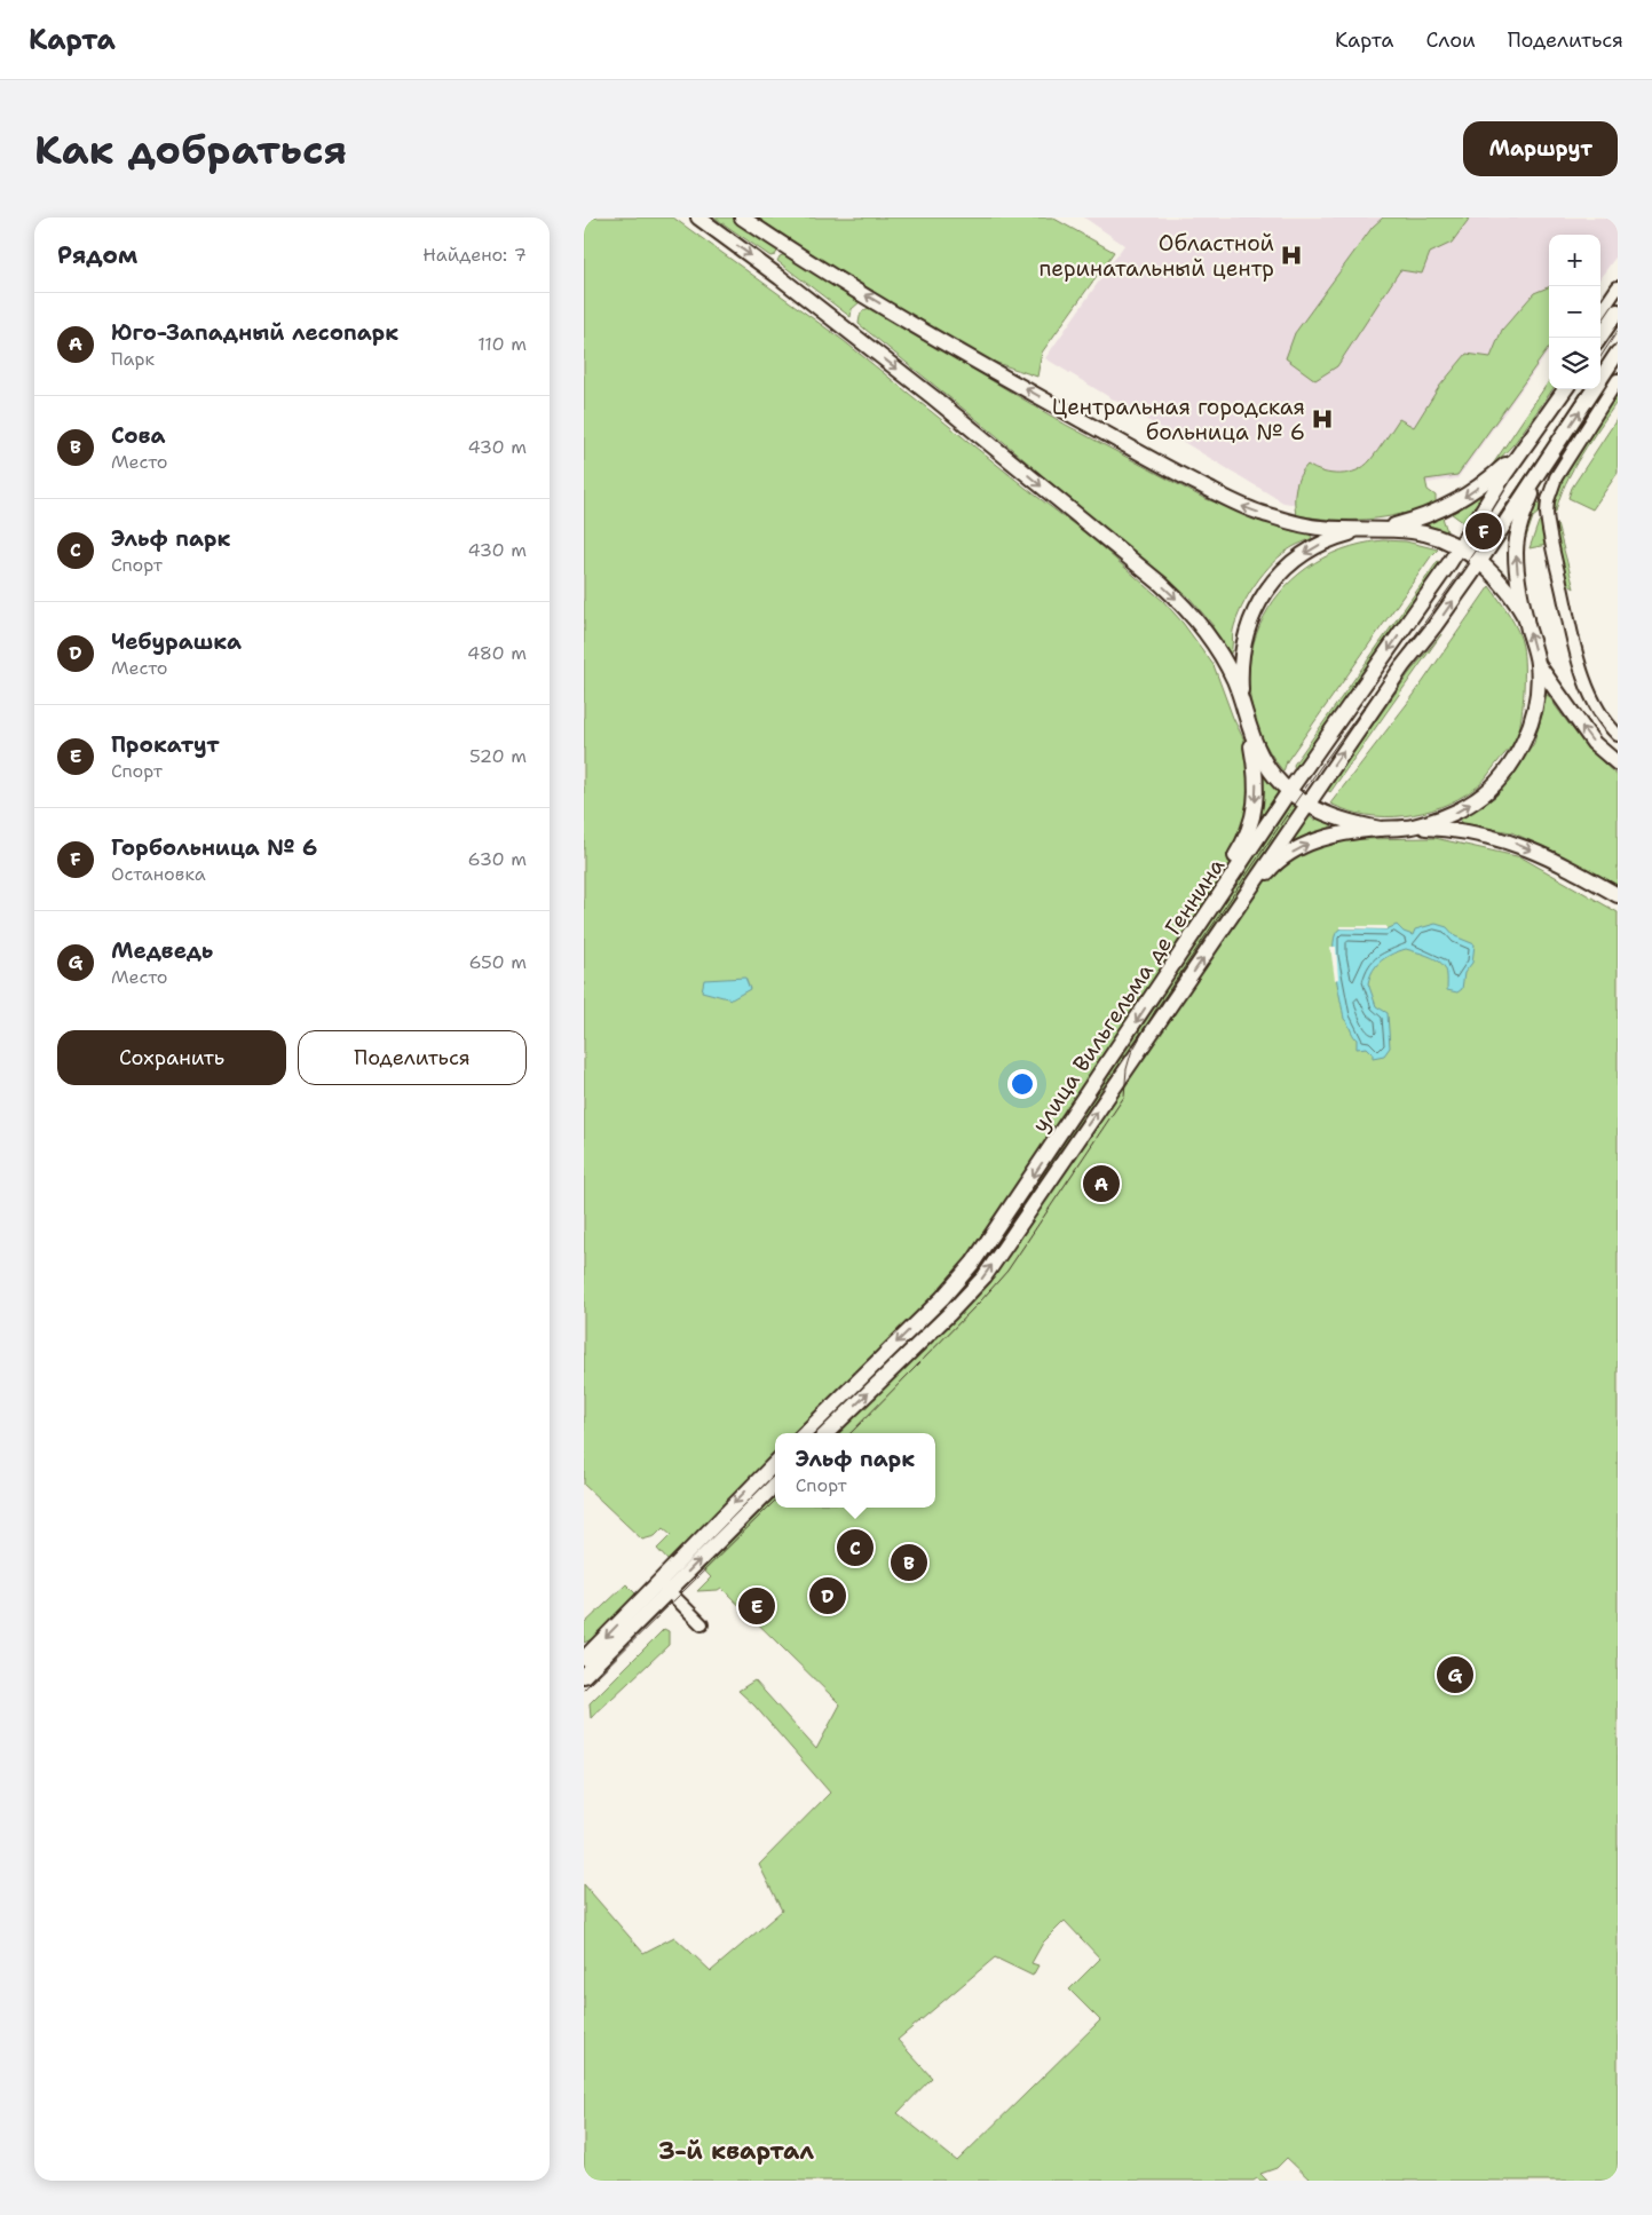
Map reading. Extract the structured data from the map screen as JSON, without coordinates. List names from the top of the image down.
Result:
{
  "streets": {
    "main road": ["улица Вильгельма де Геннина"]
  },
  "districts": ["3-й квартал"],
  "places": {
    "hospital": ["Областной перинатальный центр", "Центральная городская больница № 6"]
  },
  "page": {
    "header": "Карта",
    "nav": ["Карта", "Слои", "Поделиться"],
    "buttons": [
      "Маршрут",
      ["Сохранить", "Поделиться"]
    ],
    "title": "Как добраться",
    "heading": ["Рядом", "Найдено: 7"],
    "map_buttons": ["+", "−"],
    "list": [
      {
        "mark": "A",
        "name": "Юго-Западный лесопарк",
        "note": "Парк",
        "value": "110 m"
      },
      {
        "mark": "B",
        "name": "Сова",
        "note": "Место",
        "value": "430 m"
      },
      {
        "mark": "C",
        "name": "Эльф парк",
        "note": "Спорт",
        "value": "430 m"
      },
      {
        "mark": "D",
        "name": "Чебурашка",
        "note": "Место",
        "value": "480 m"
      },
      {
        "mark": "E",
        "name": "Прокатут",
        "note": "Спорт",
        "value": "520 m"
      },
      {
        "mark": "F",
        "name": "Горбольница № 6",
        "note": "Остановка",
        "value": "630 m"
      },
      {
        "mark": "G",
        "name": "Медведь",
        "note": "Место",
        "value": "650 m"
      }
    ],
    "pins": [
      "F",
      "A",
      "C",
      "B",
      "D",
      "E",
      "G"
    ],
    "popup": ["Эльф парк", "Спорт"]
  }
}
